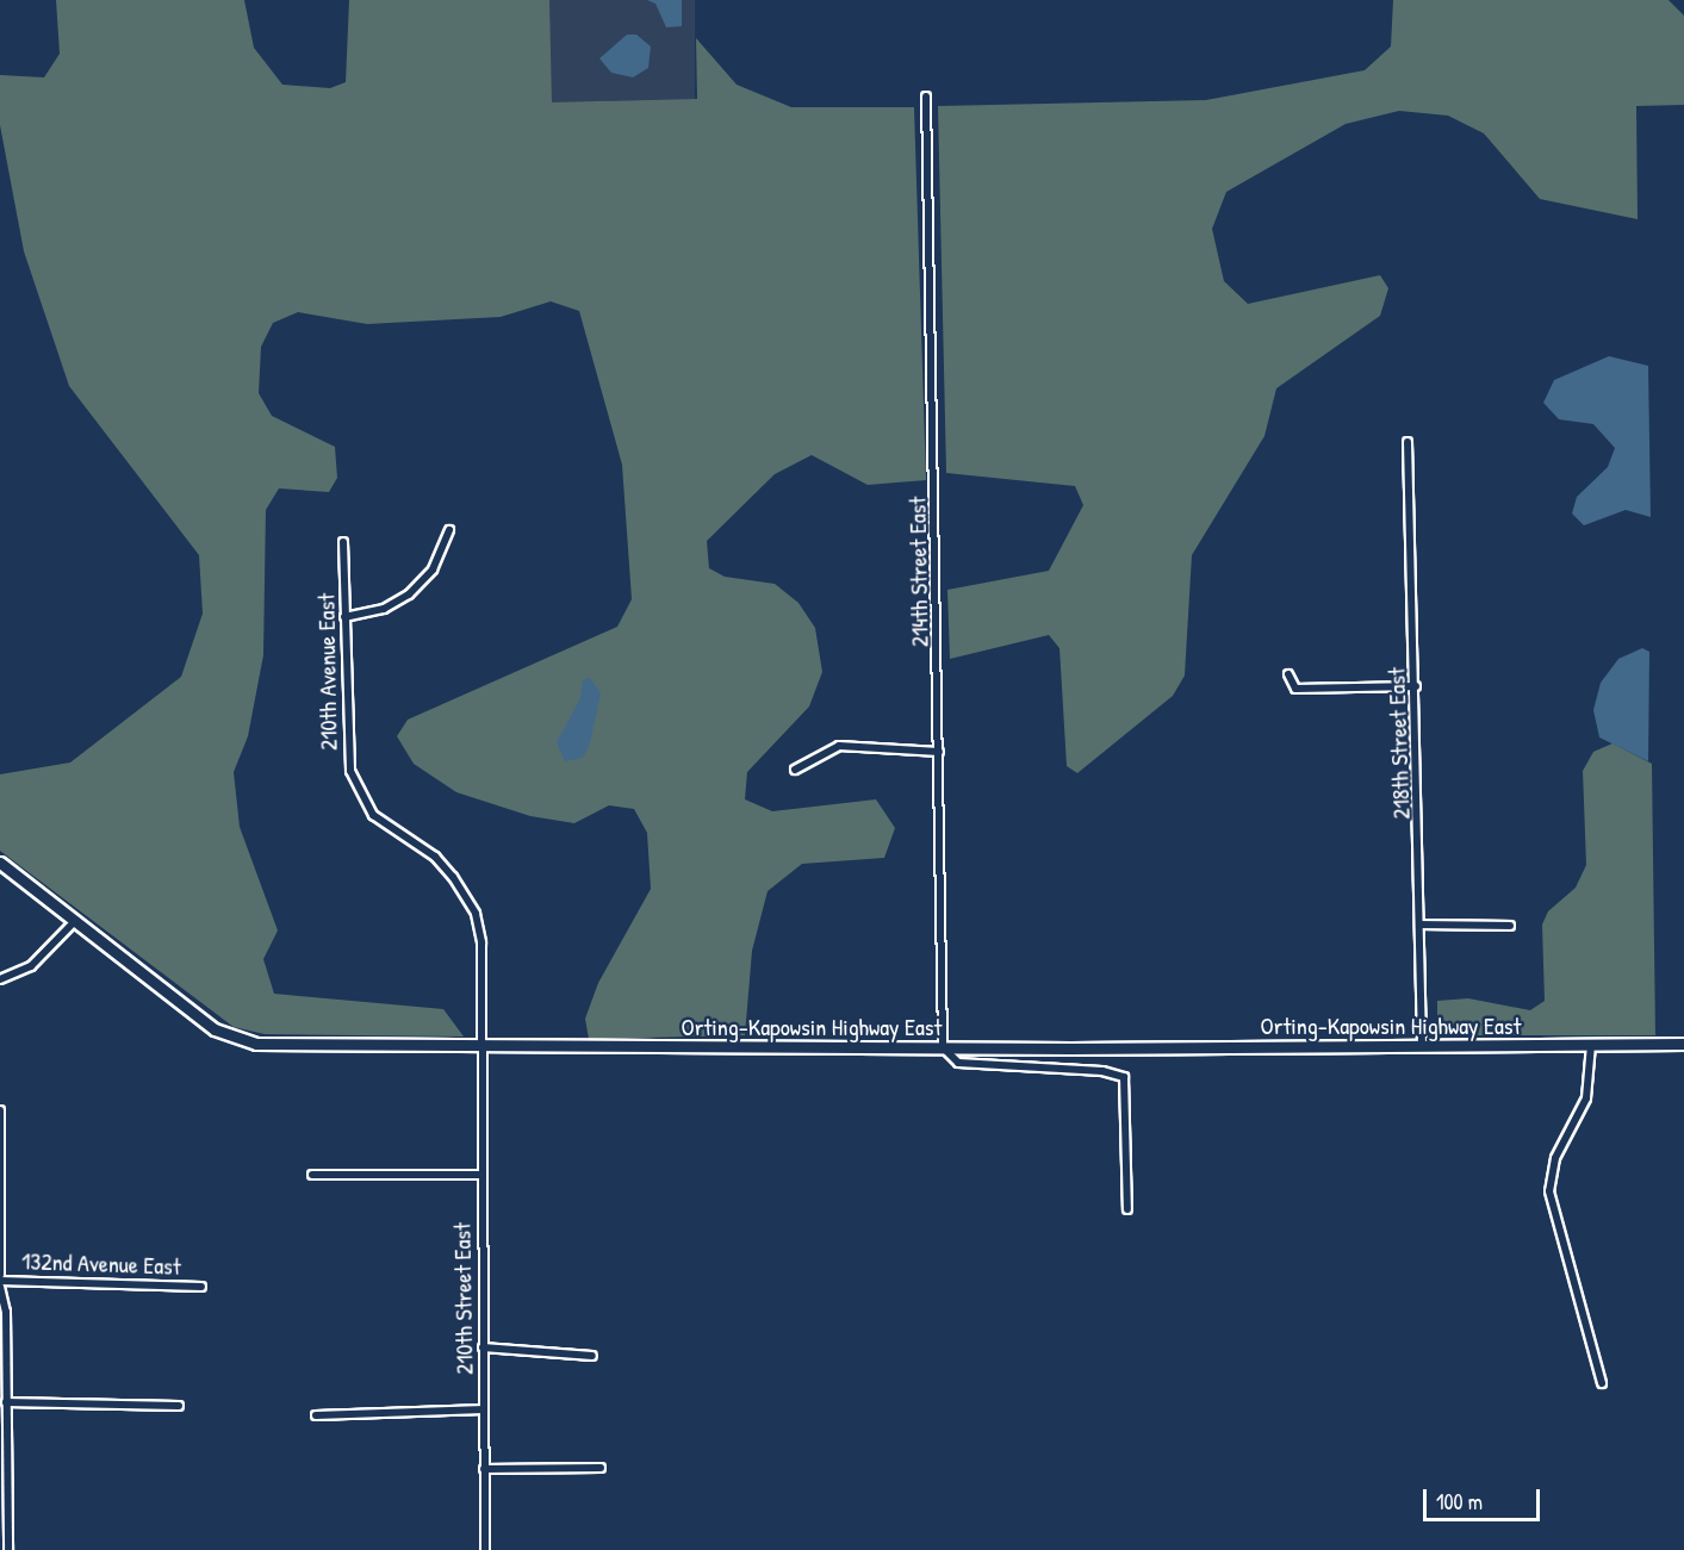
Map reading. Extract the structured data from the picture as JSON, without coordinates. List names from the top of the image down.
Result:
{
  "streets": {
    "main road": ["Orting-Kapowsin Highway East"],
    "street": [
      "214th Street East",
      "210th Avenue East",
      "218th Street East",
      "132nd Avenue East",
      "210th Street East"
    ]
  },
  "crossings": [
    ["214th Street East", "Orting-Kapowsin Highway East"],
    ["210th Avenue East", "Orting-Kapowsin Highway East"],
    ["210th Avenue East", "210th Street East"],
    ["218th Street East", "Orting-Kapowsin Highway East"],
    ["Orting-Kapowsin Highway East", "210th Street East"]
  ],
  "scale_bar": "100 m"
}
